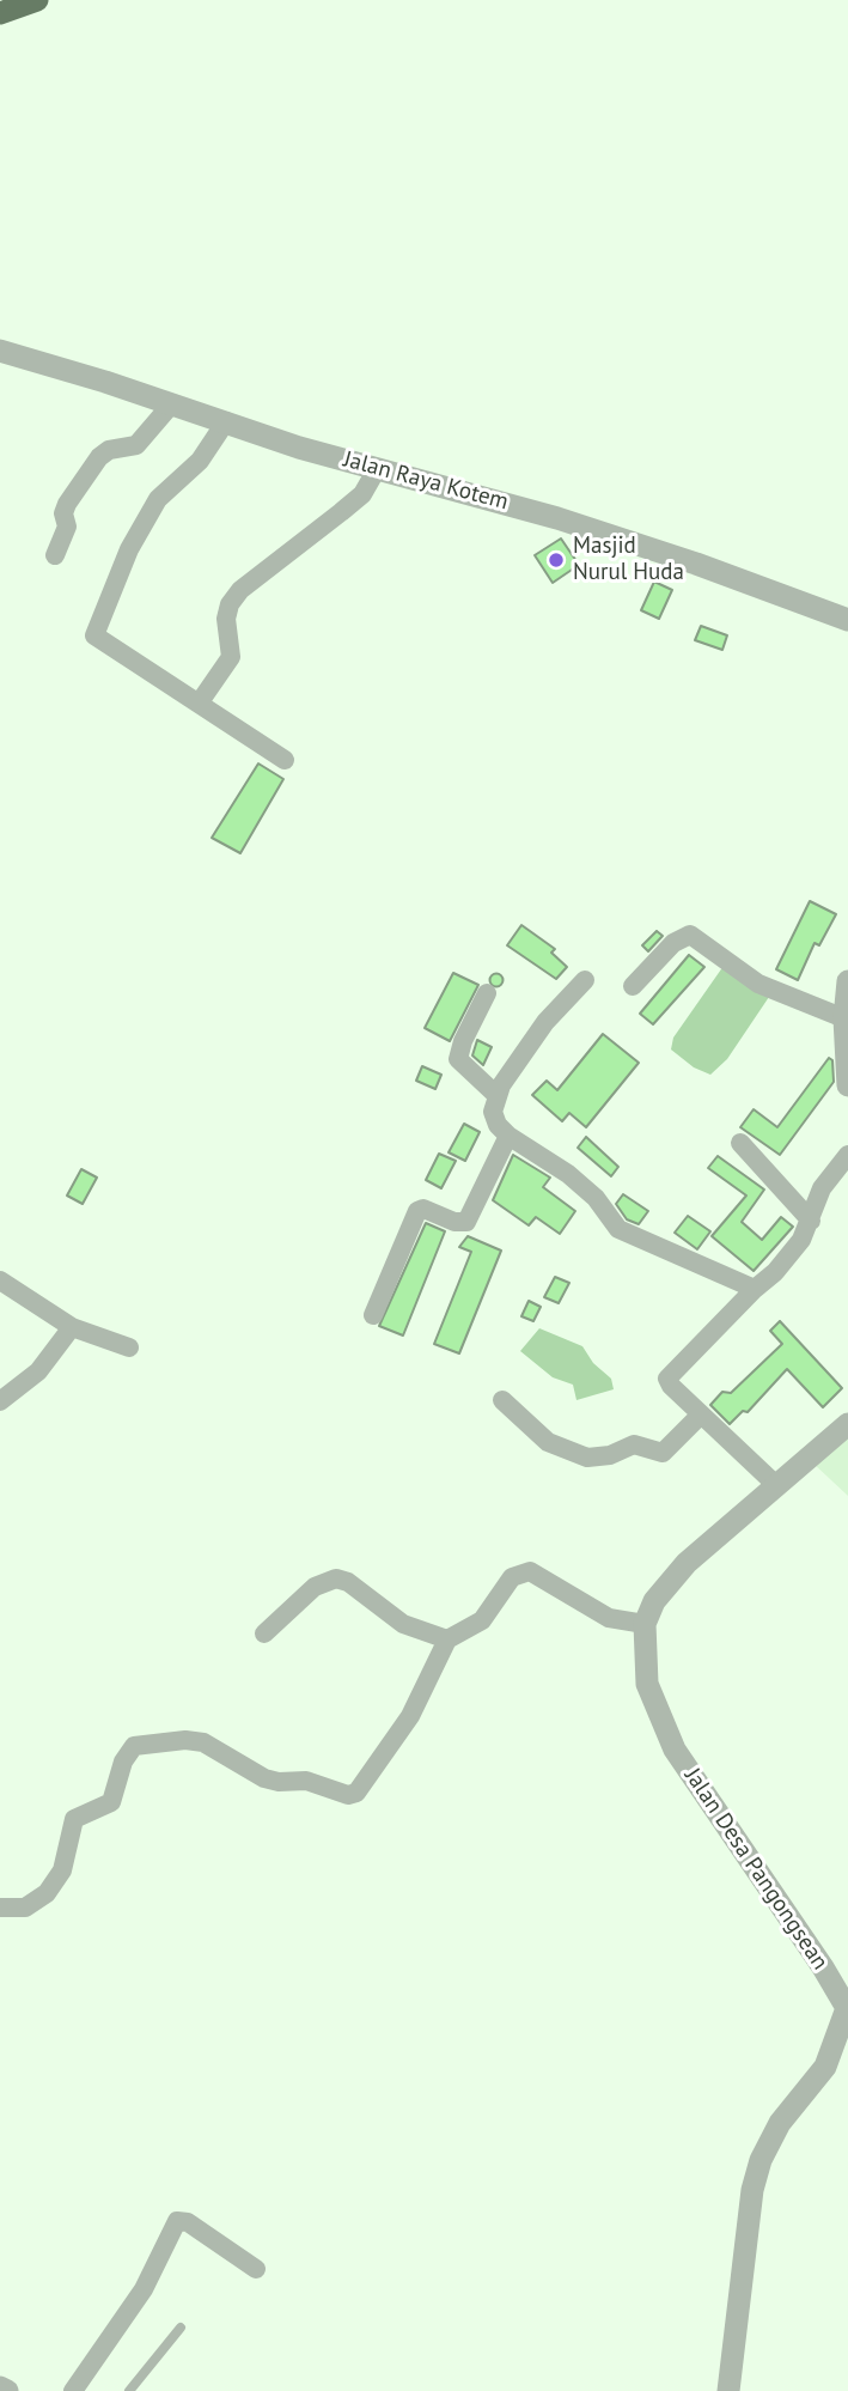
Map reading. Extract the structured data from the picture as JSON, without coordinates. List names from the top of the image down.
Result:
{
  "streets": {
    "street": ["Jalan Raya Kotem", "Jalan Desa Pangongsean"]
  },
  "places": ["Masjid Nurul Huda"]
}
